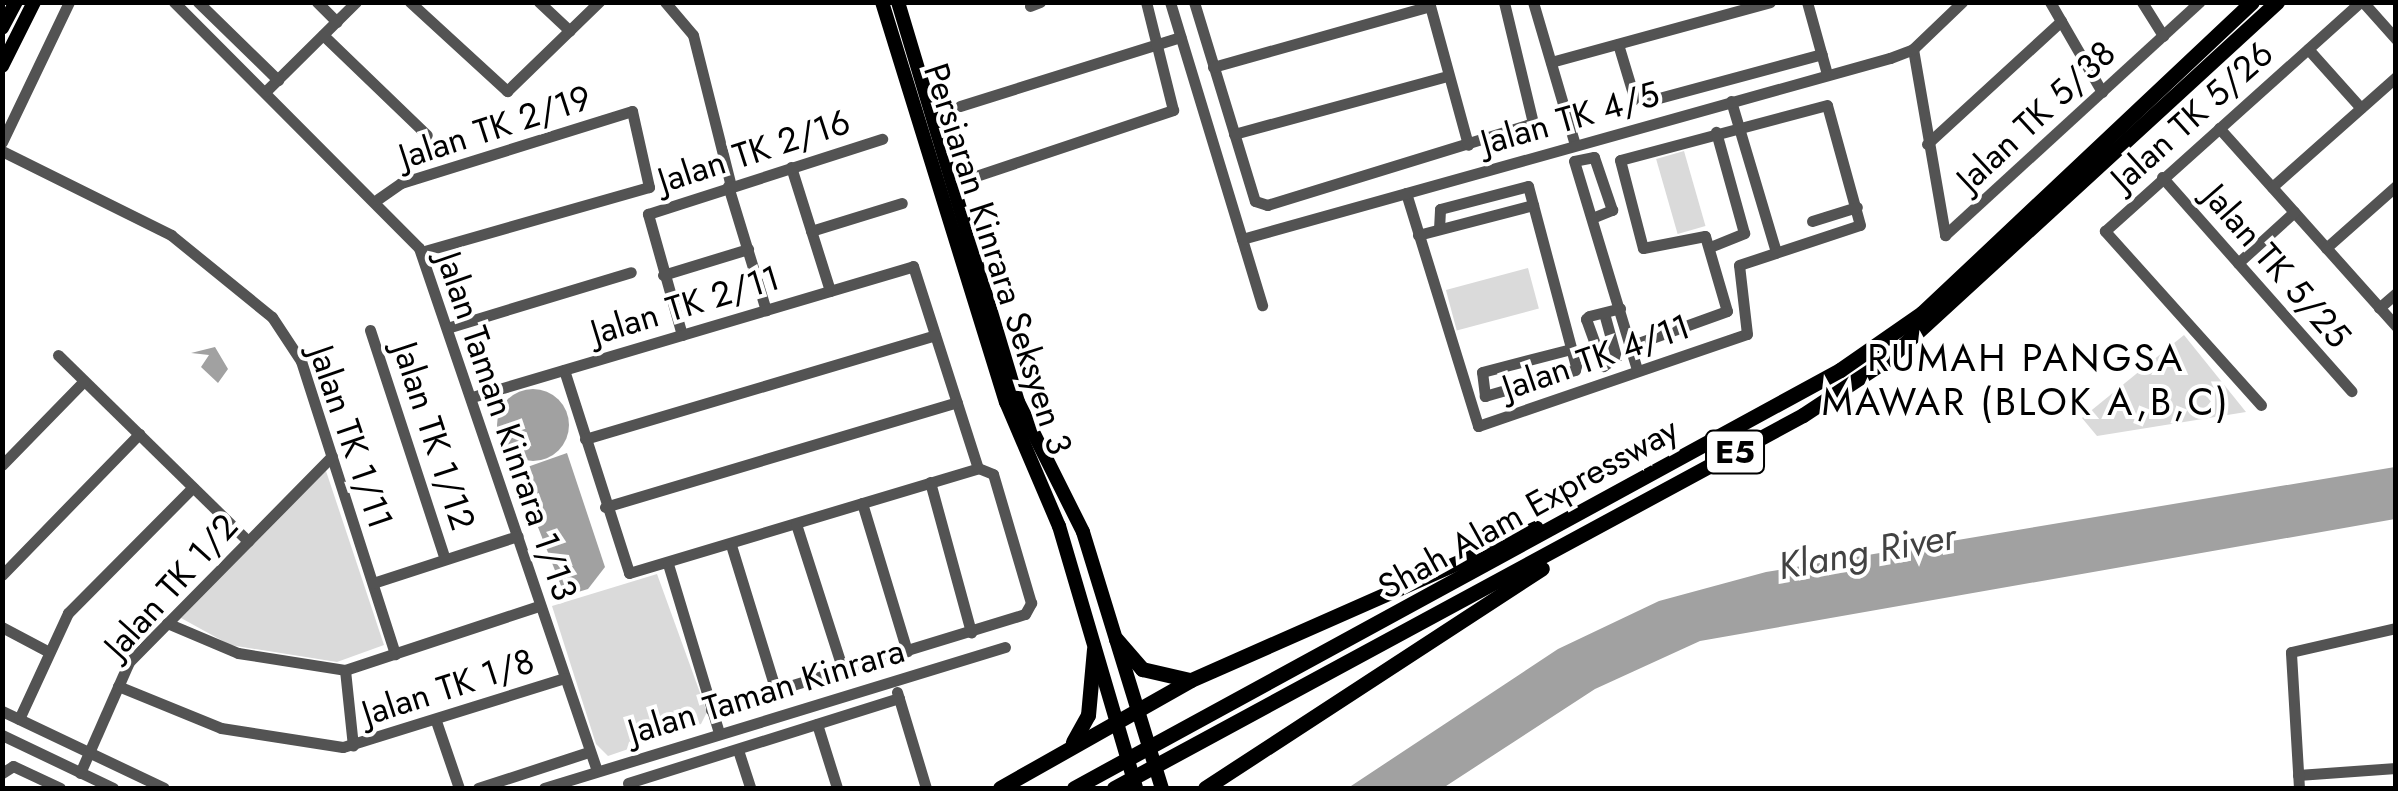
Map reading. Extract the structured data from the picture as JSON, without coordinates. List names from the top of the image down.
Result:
{
  "streets": {
    "highway": ["E5", "Shah Alam Expressway"],
    "main road": ["Persiaran Kinrara Seksyen 3"],
    "street": [
      "Jalan TK 5/38",
      "Jalan TK 5/26",
      "Jalan TK 4/5",
      "Jalan TK 2/19",
      "Jalan TK 2/16",
      "Jalan TK 5/25",
      "Jalan TK 2/11",
      "Jalan TK 4/11",
      "Jalan Taman Kinrara 1/13",
      "Jalan TK 1/12",
      "Jalan TK 1/11",
      "Jalan TK 1/2",
      "Jalan TK 1/8",
      "Jalan Taman Kinrara"
    ]
  },
  "crossings": [
    ["Jalan TK 5/26", "Jalan TK 5/25"],
    ["Jalan TK 4/5", "Jalan TK 4/11"],
    ["Jalan TK 2/19", "Jalan Taman Kinrara 1/13"],
    ["Jalan TK 2/16", "Jalan TK 2/11"],
    ["Jalan TK 2/11", "Jalan Taman Kinrara 1/13"],
    ["Jalan Taman Kinrara 1/13", "Jalan TK 1/8"],
    ["Jalan Taman Kinrara 1/13", "Jalan Taman Kinrara"],
    ["Jalan TK 1/11", "Jalan TK 1/2"],
    ["Jalan TK 1/2", "Jalan TK 1/8"]
  ],
  "districts": ["RUMAH PANGSA MAWAR (BLOK A,B,C)"],
  "water": ["Klang River"]
}
